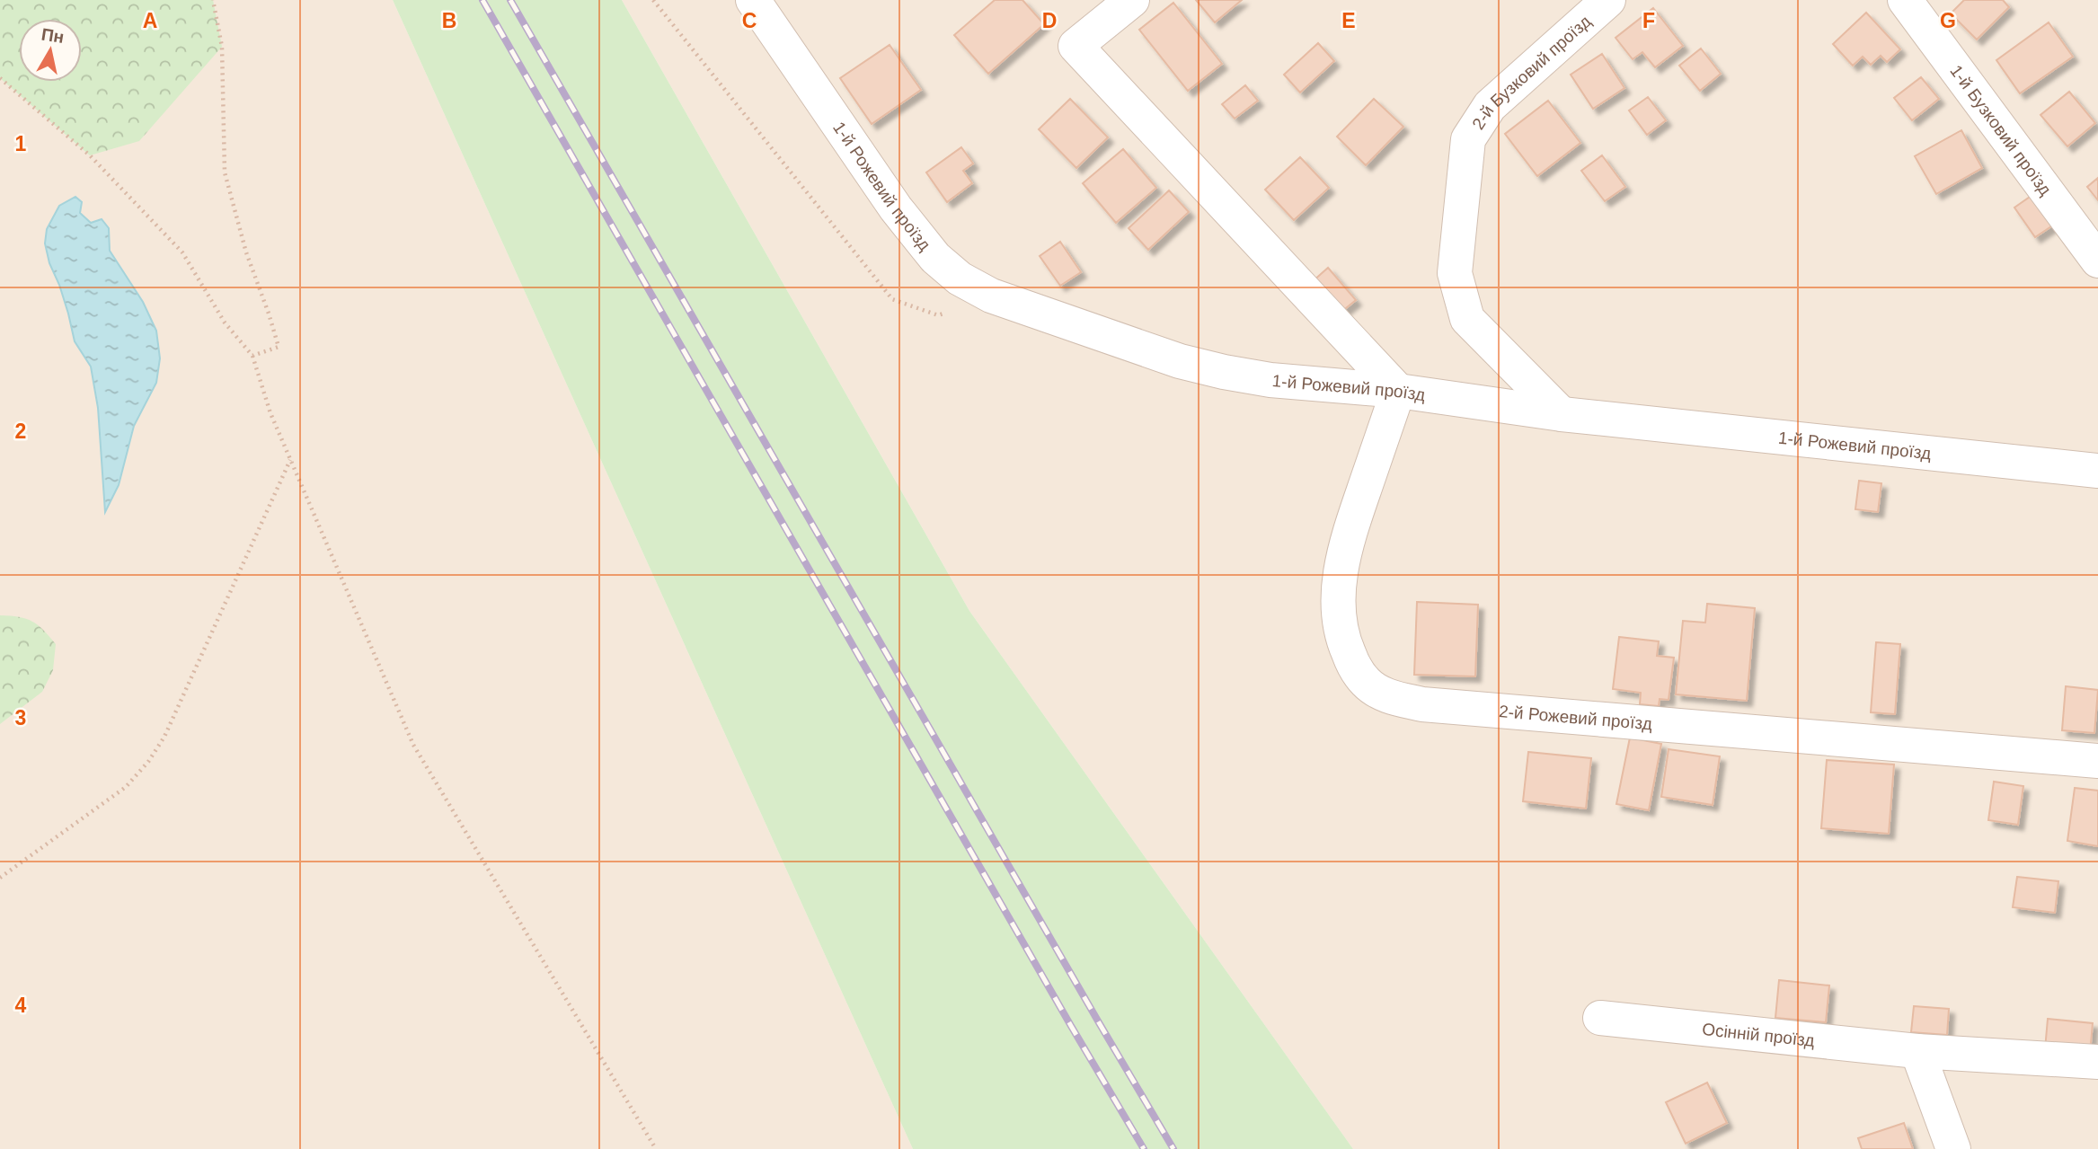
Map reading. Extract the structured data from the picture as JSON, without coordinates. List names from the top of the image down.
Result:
{
  "streets": {
    "street": [
      "2-й Бузковий проїзд",
      "1-й Бузковий проїзд",
      "1-й Рожевий проїзд",
      "2-й Рожевий проїзд",
      "Осінній проїзд"
    ]
  },
  "crossings": [
    ["2-й Бузковий проїзд", "1-й Рожевий проїзд"],
    ["1-й Рожевий проїзд", "2-й Рожевий проїзд"]
  ],
  "north": "top",
  "grid": {
    "columns": [
      "A",
      "B",
      "C",
      "D",
      "E",
      "F",
      "G"
    ],
    "rows": [
      "1",
      "2",
      "3",
      "4"
    ]
  }
}
